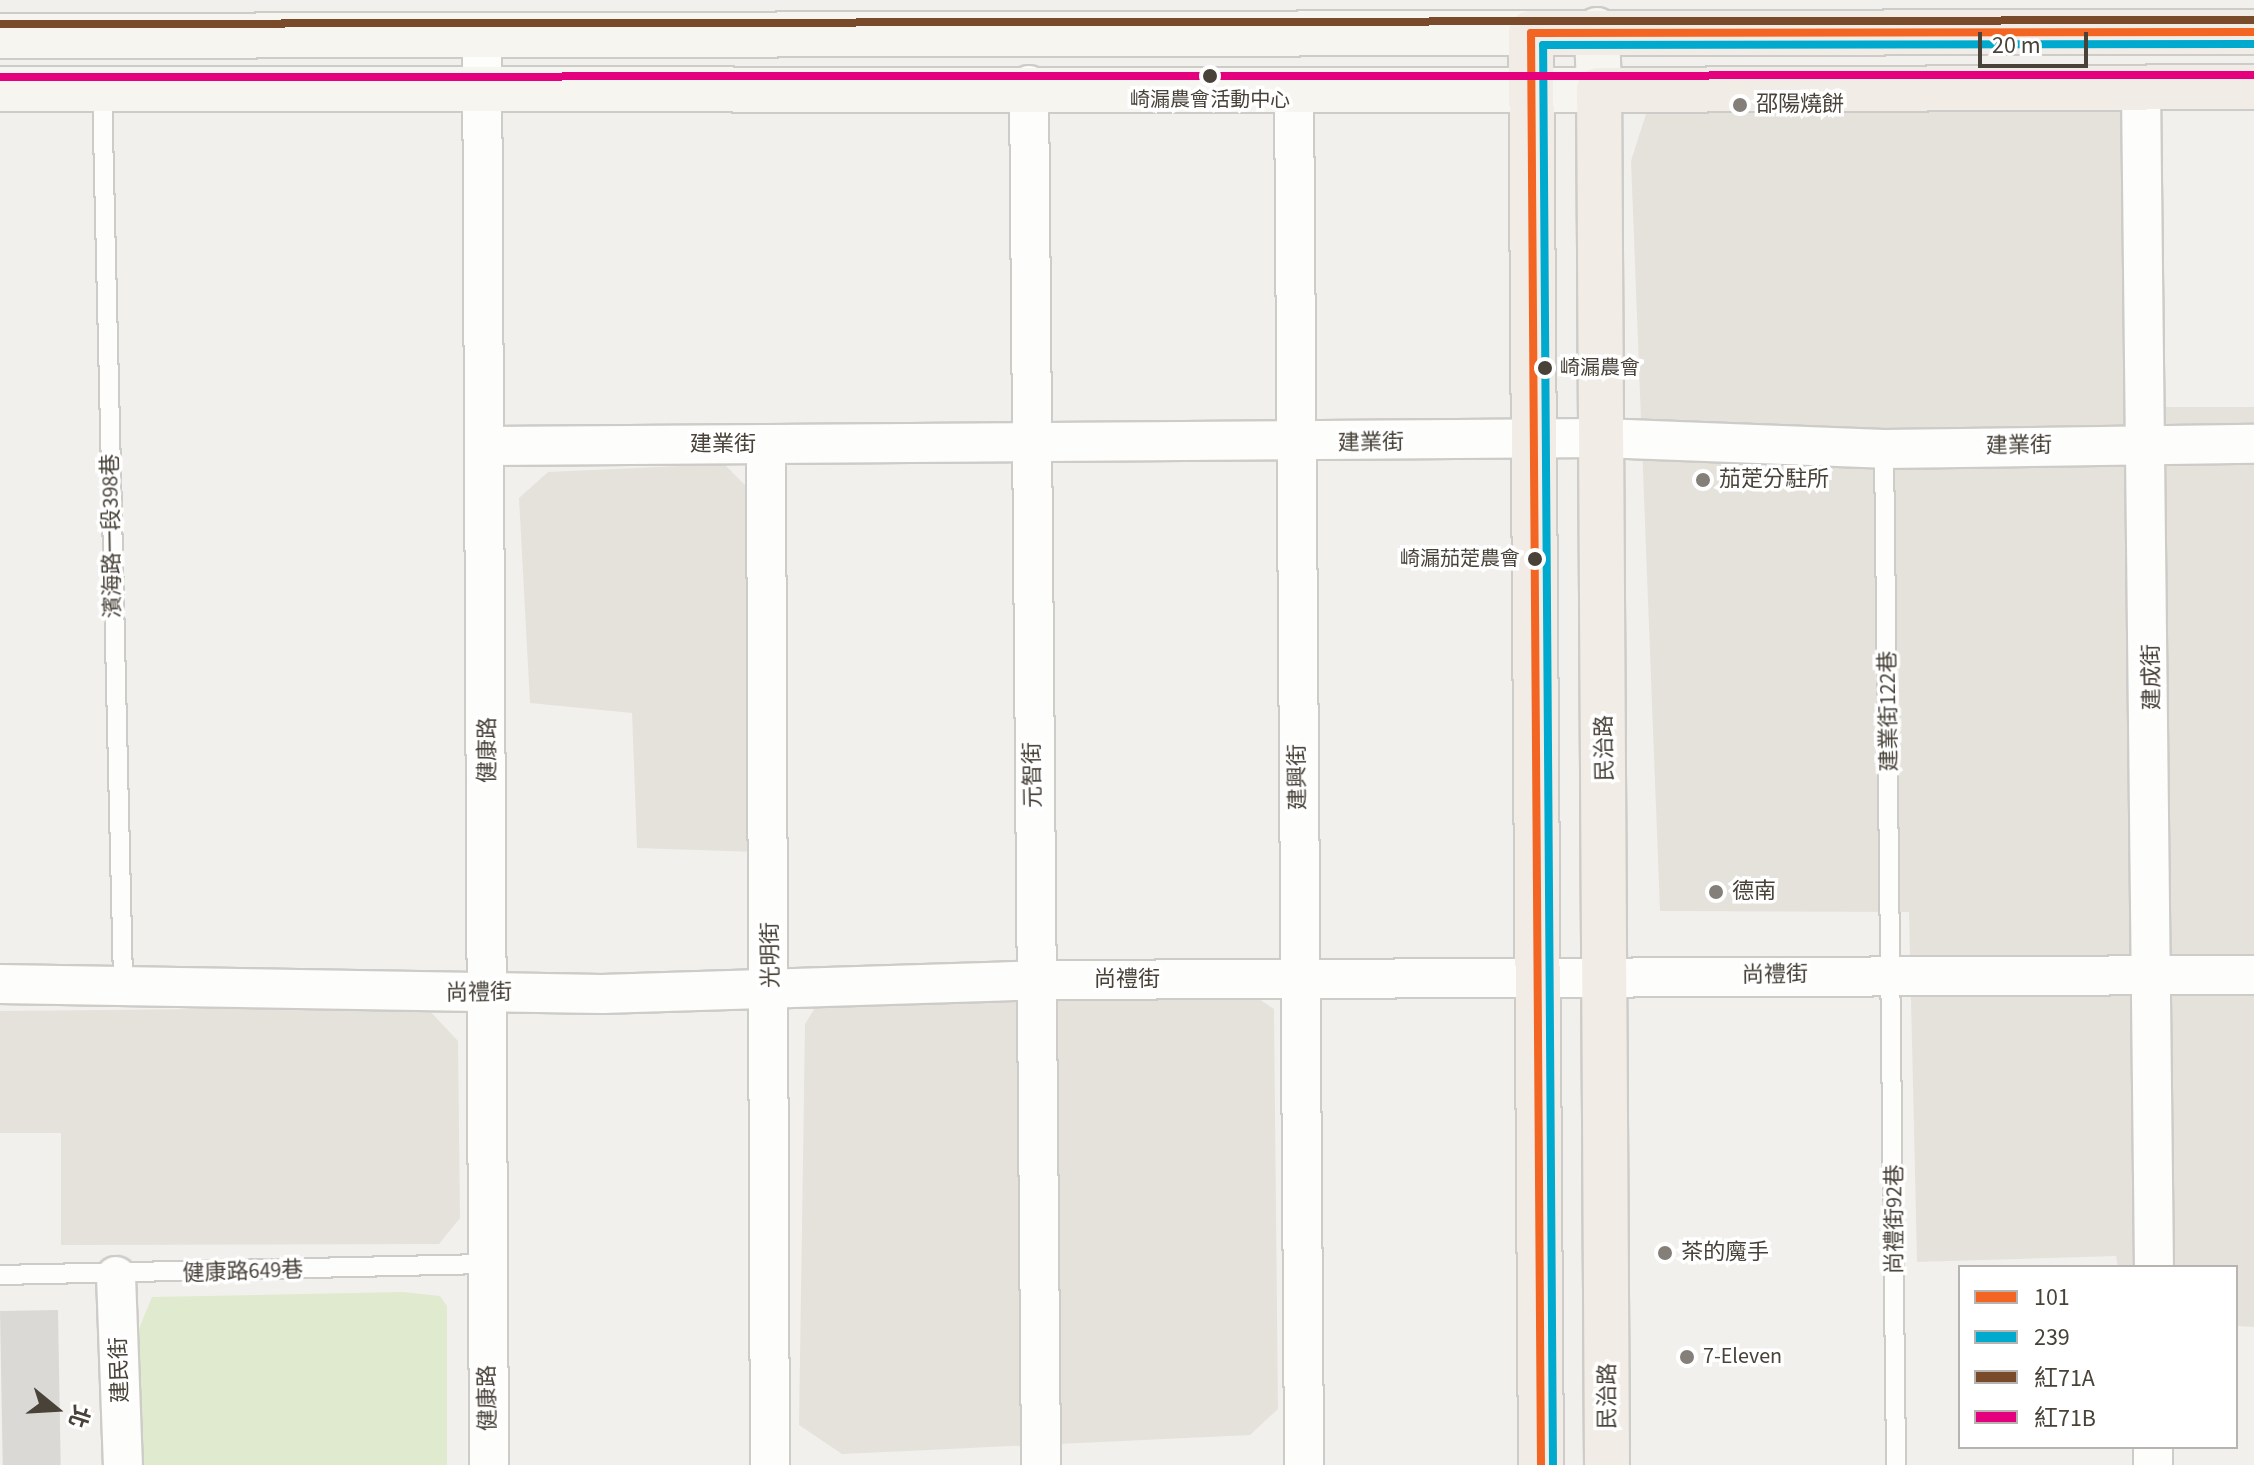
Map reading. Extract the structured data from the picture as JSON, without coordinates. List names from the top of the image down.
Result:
{
  "streets": {
    "main road": ["民治路"],
    "street": [
      "建業街",
      "建成街",
      "健康路",
      "元智街",
      "建興街",
      "光明街",
      "尚禮街",
      "建民街"
    ],
    "lane": [
      "濱海路一段398巷",
      "建業街122巷",
      "尚禮街92巷",
      "健康路649巷"
    ]
  },
  "crossings": [
    ["建業街", "建成街"],
    ["建業街", "建業街122巷"],
    ["建業街", "民治路"],
    ["建業街", "健康路"],
    ["建業街", "元智街"],
    ["建業街", "建興街"],
    ["建業街", "光明街"],
    ["濱海路一段398巷", "尚禮街"],
    ["建成街", "尚禮街"],
    ["建業街122巷", "尚禮街"],
    ["建業街122巷", "尚禮街92巷"],
    ["民治路", "尚禮街"],
    ["健康路", "尚禮街"],
    ["健康路", "健康路649巷"],
    ["元智街", "尚禮街"],
    ["建興街", "尚禮街"],
    ["光明街", "尚禮街"],
    ["尚禮街", "尚禮街92巷"],
    ["健康路649巷", "建民街"]
  ],
  "places": [
    "崎漏農會活動中心",
    "邵陽燒餅",
    "崎漏農會",
    "茄萣分駐所",
    "崎漏茄萣農會",
    "德南",
    "茶的魔手",
    "7-Eleven"
  ],
  "lines": [
    "transit line 紅71A",
    "transit line 101",
    "transit line 239",
    "transit line 紅71B"
  ],
  "legend": [
    "101",
    "239",
    "紅71A",
    "紅71B"
  ],
  "scale_bar": "20 m",
  "north": "right"
}
